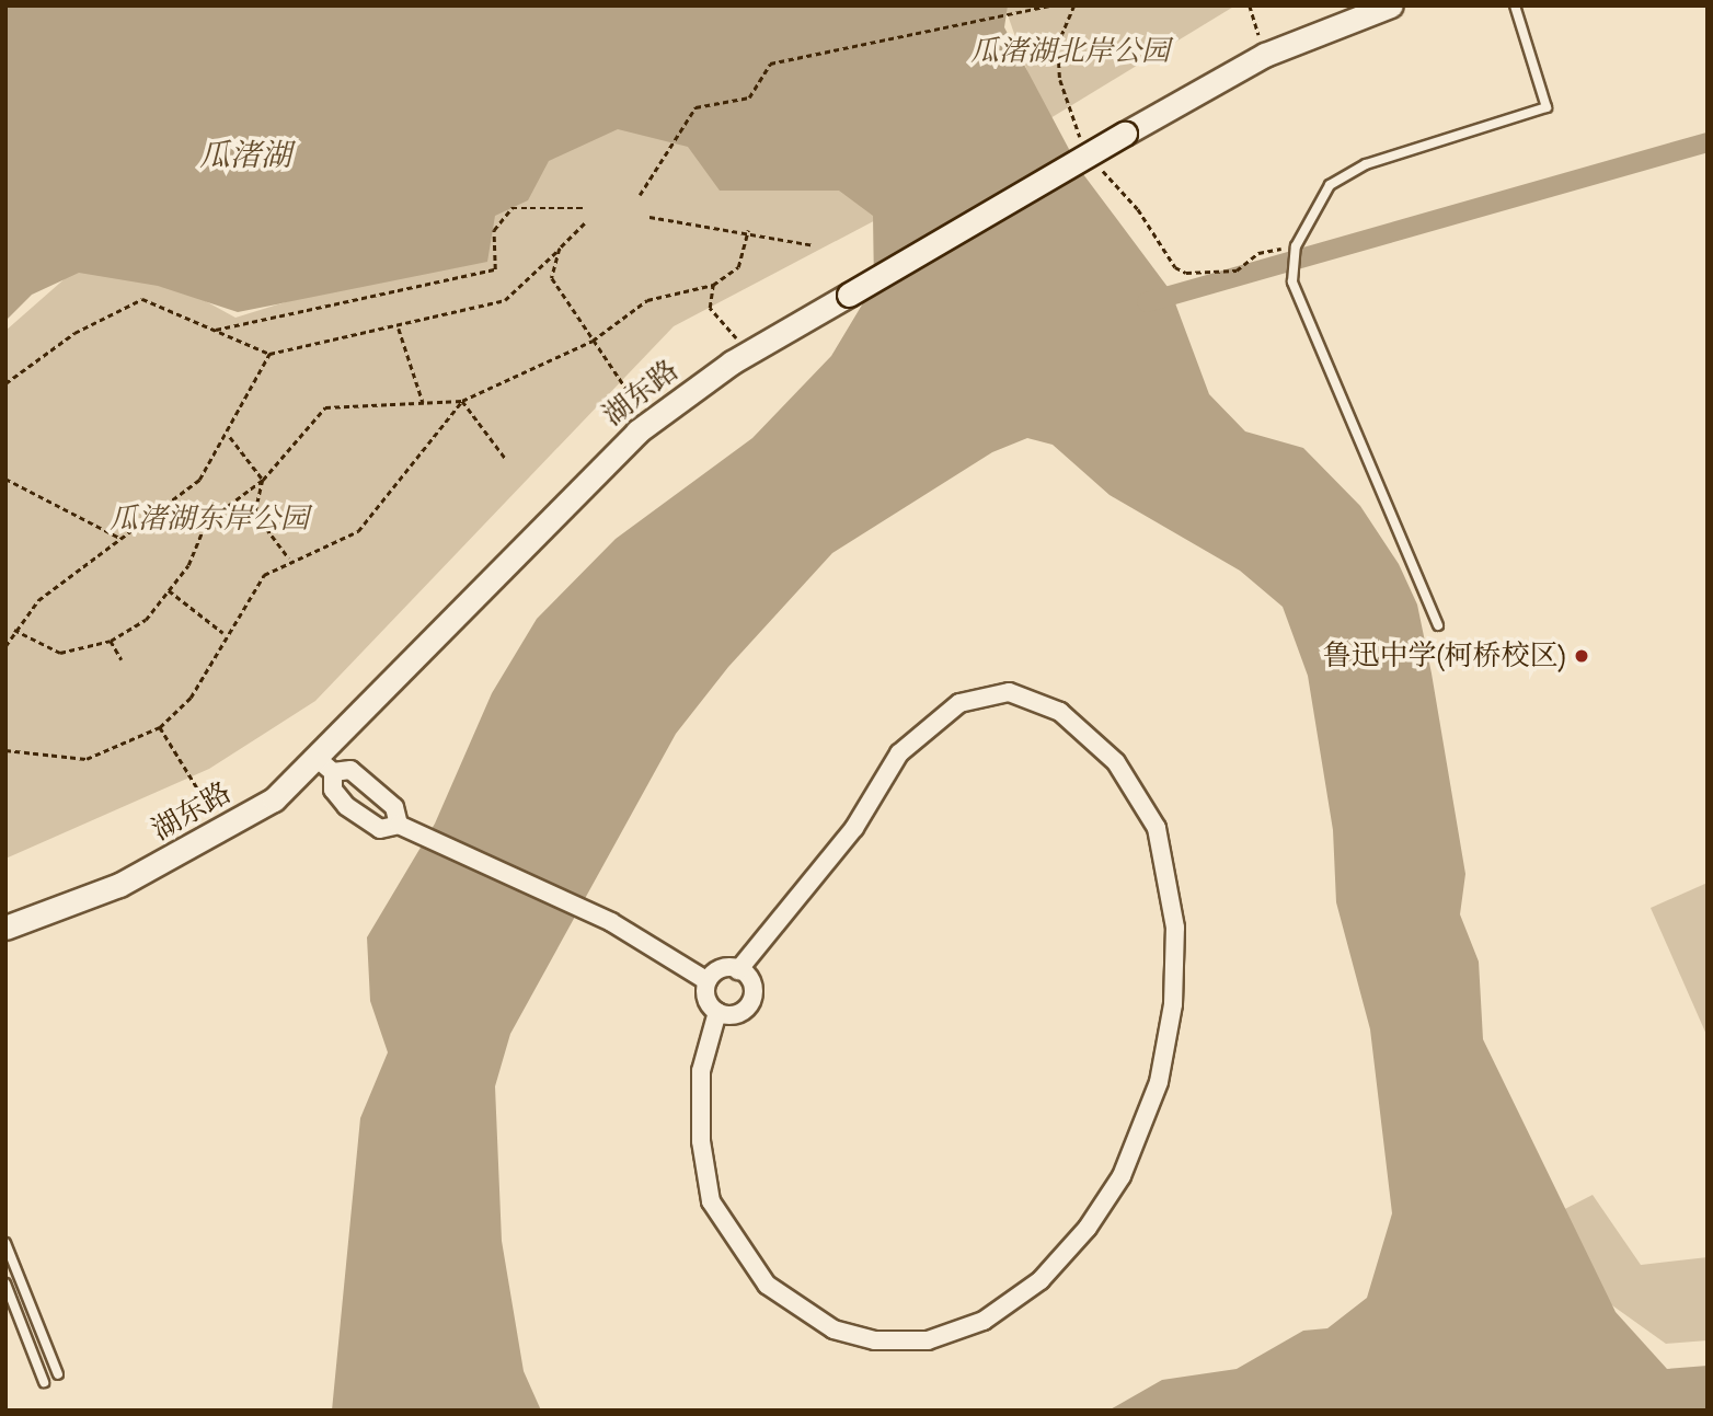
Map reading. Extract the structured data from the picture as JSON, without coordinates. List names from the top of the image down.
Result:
{
  "streets": {
    "street": ["湖东路"]
  },
  "water": ["瓜渚湖"],
  "parks": ["瓜渚湖北岸公园", "瓜渚湖东岸公园"],
  "places": ["鲁迅中学(柯桥校区)"]
}
